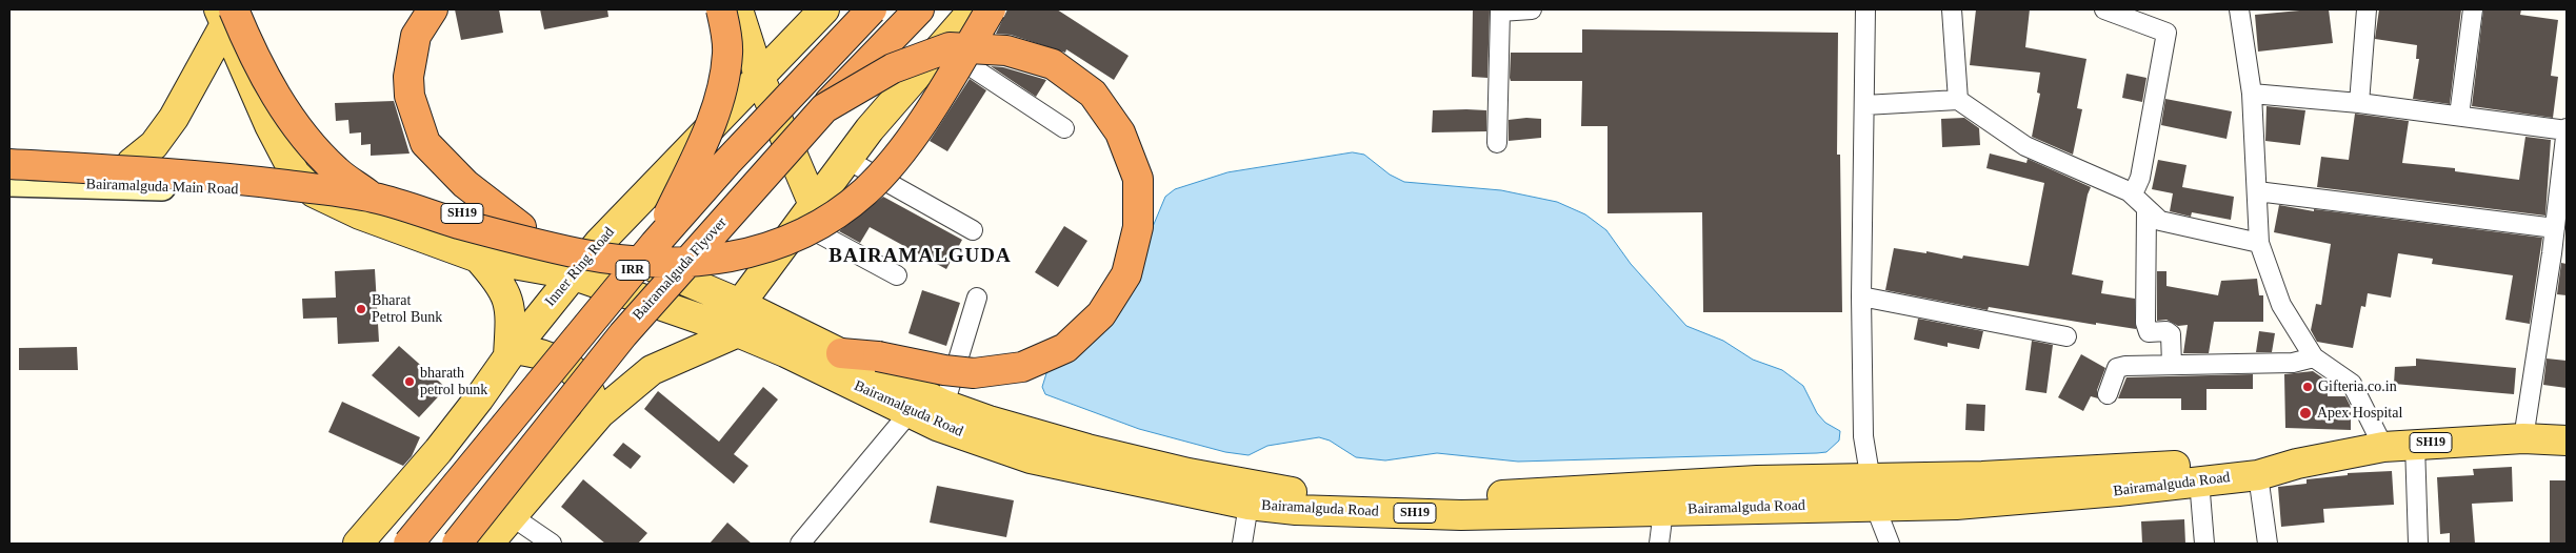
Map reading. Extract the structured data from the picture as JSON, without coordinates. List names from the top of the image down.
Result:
{
  "streets": {
    "highway": ["Bairamalguda Flyover", "IRR"],
    "main road": [
      "Bairamalguda Main Road",
      "SH19",
      "Inner Ring Road",
      "Bairamalguda Road"
    ]
  },
  "crossings": [
    ["Bairamalguda Main Road", "SH19"],
    ["SH19", "Inner Ring Road"],
    ["SH19", "Bairamalguda Road"],
    ["Inner Ring Road", "Bairamalguda Road"]
  ],
  "districts": ["BAIRAMALGUDA"],
  "places": [
    "Bharat Petrol Bunk",
    "bharath petrol bunk",
    "Gifteria.co.in",
    "Apex Hospital"
  ]
}
